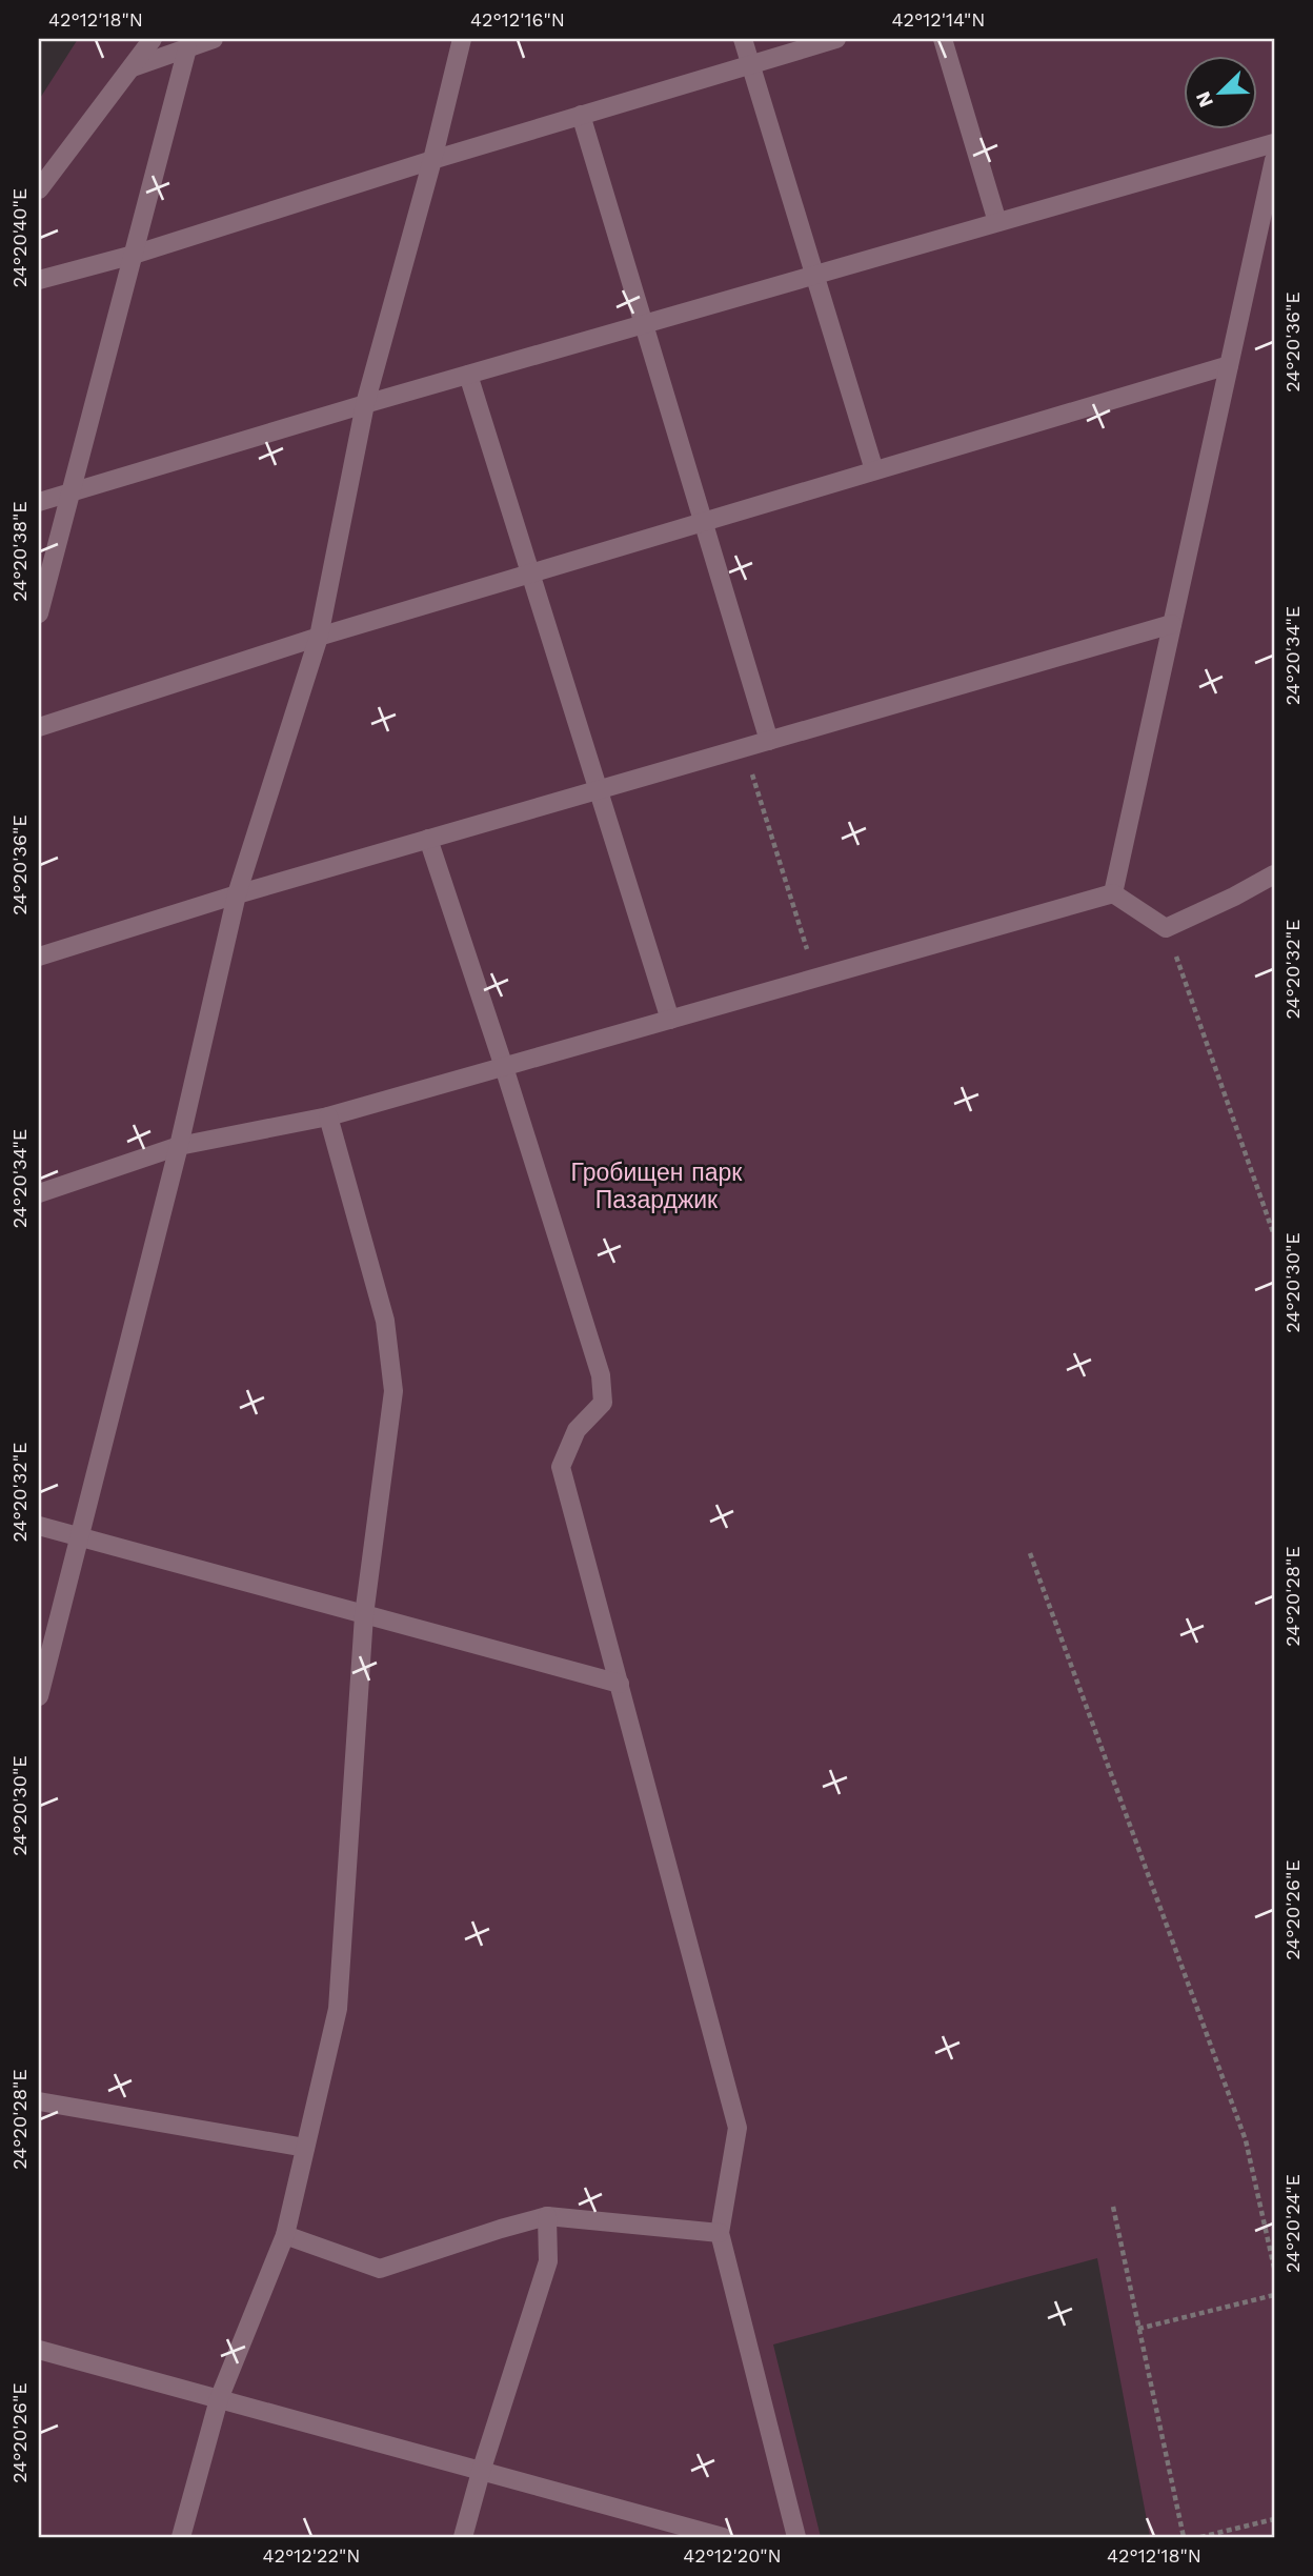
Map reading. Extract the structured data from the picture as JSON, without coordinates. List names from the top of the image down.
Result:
{
  "parks": ["Гробищен парк Пазарджик"],
  "north": "bottom left",
  "coordinates": [
    "42°12'18\"N",
    "42°12'16\"N",
    "42°12'14\"N",
    "24°20'40\"E",
    "24°20'36\"E",
    "24°20'38\"E",
    "24°20'34\"E",
    "24°20'32\"E",
    "24°20'30\"E",
    "24°20'28\"E",
    "24°20'26\"E",
    "24°20'24\"E",
    "42°12'22\"N",
    "42°12'20\"N"
  ]
}
